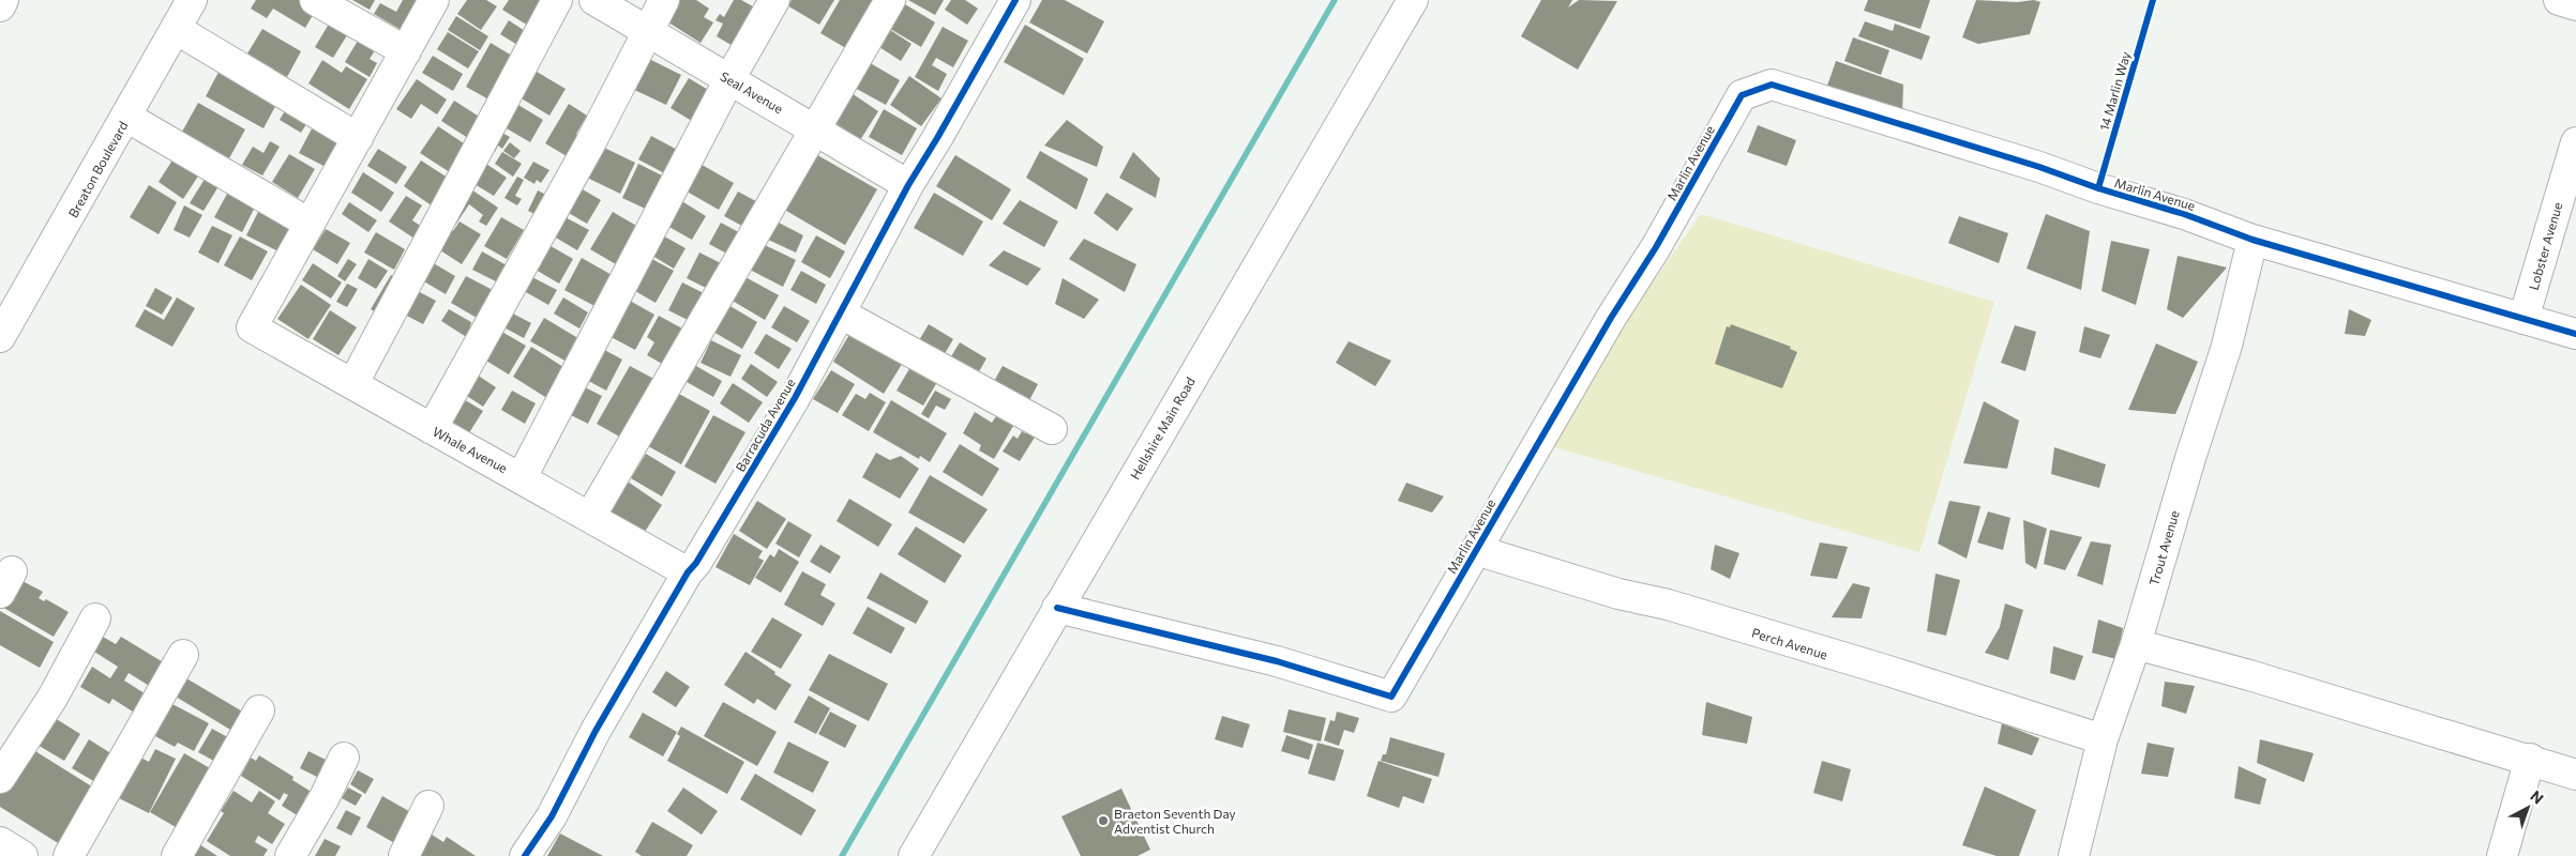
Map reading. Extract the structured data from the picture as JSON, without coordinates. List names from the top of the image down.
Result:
{
  "streets": {
    "street": [
      "Seal Avenue",
      "Marlin Avenue",
      "Breaton Boulevard",
      "Lobster Avenue",
      "Barracuda Avenue",
      "Hellshire Main Road",
      "Whale Avenue",
      "Trout Avenue",
      "Perch Avenue"
    ],
    "cycle path": ["14 Marlin Way"]
  },
  "crossings": [
    ["Seal Avenue", "Barracuda Avenue"],
    ["Marlin Avenue", "Lobster Avenue"],
    ["Marlin Avenue", "Hellshire Main Road"],
    ["Marlin Avenue", "Trout Avenue"],
    ["Marlin Avenue", "Perch Avenue"],
    ["Barracuda Avenue", "Whale Avenue"],
    ["Trout Avenue", "Perch Avenue"]
  ],
  "places": ["Braeton Seventh Day Adventist Church"],
  "north": "top right"
}
